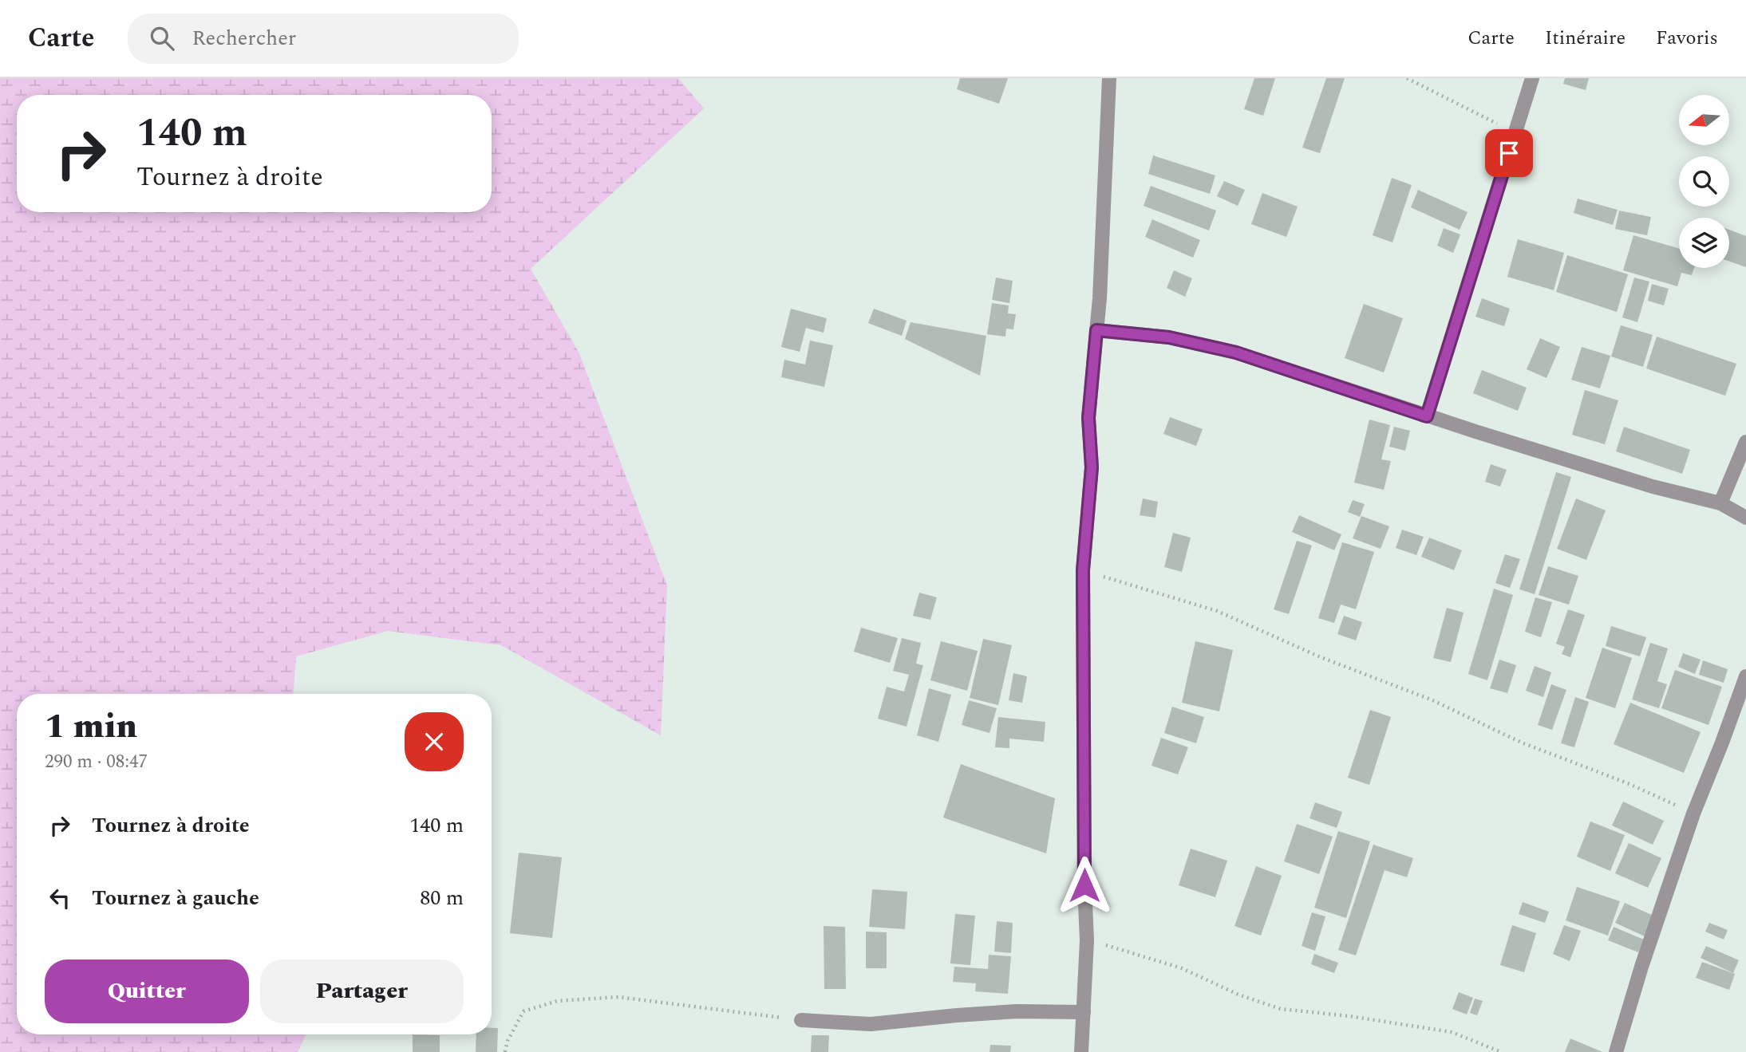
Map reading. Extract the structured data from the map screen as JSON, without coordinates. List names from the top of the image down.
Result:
{
  "north": "left",
  "page": {
    "header": "Carte",
    "search": "Rechercher",
    "nav": ["Carte", "Itinéraire", "Favoris"],
    "turn": ["140 m", "Tournez à droite"],
    "heading": ["1 min", "290 m · 08:47"],
    "list": [
      {
        "name": "Tournez à droite",
        "value": "140 m"
      },
      {
        "name": "Tournez à gauche",
        "value": "80 m"
      }
    ],
    "buttons": ["Quitter", "Partager"]
  }
}
